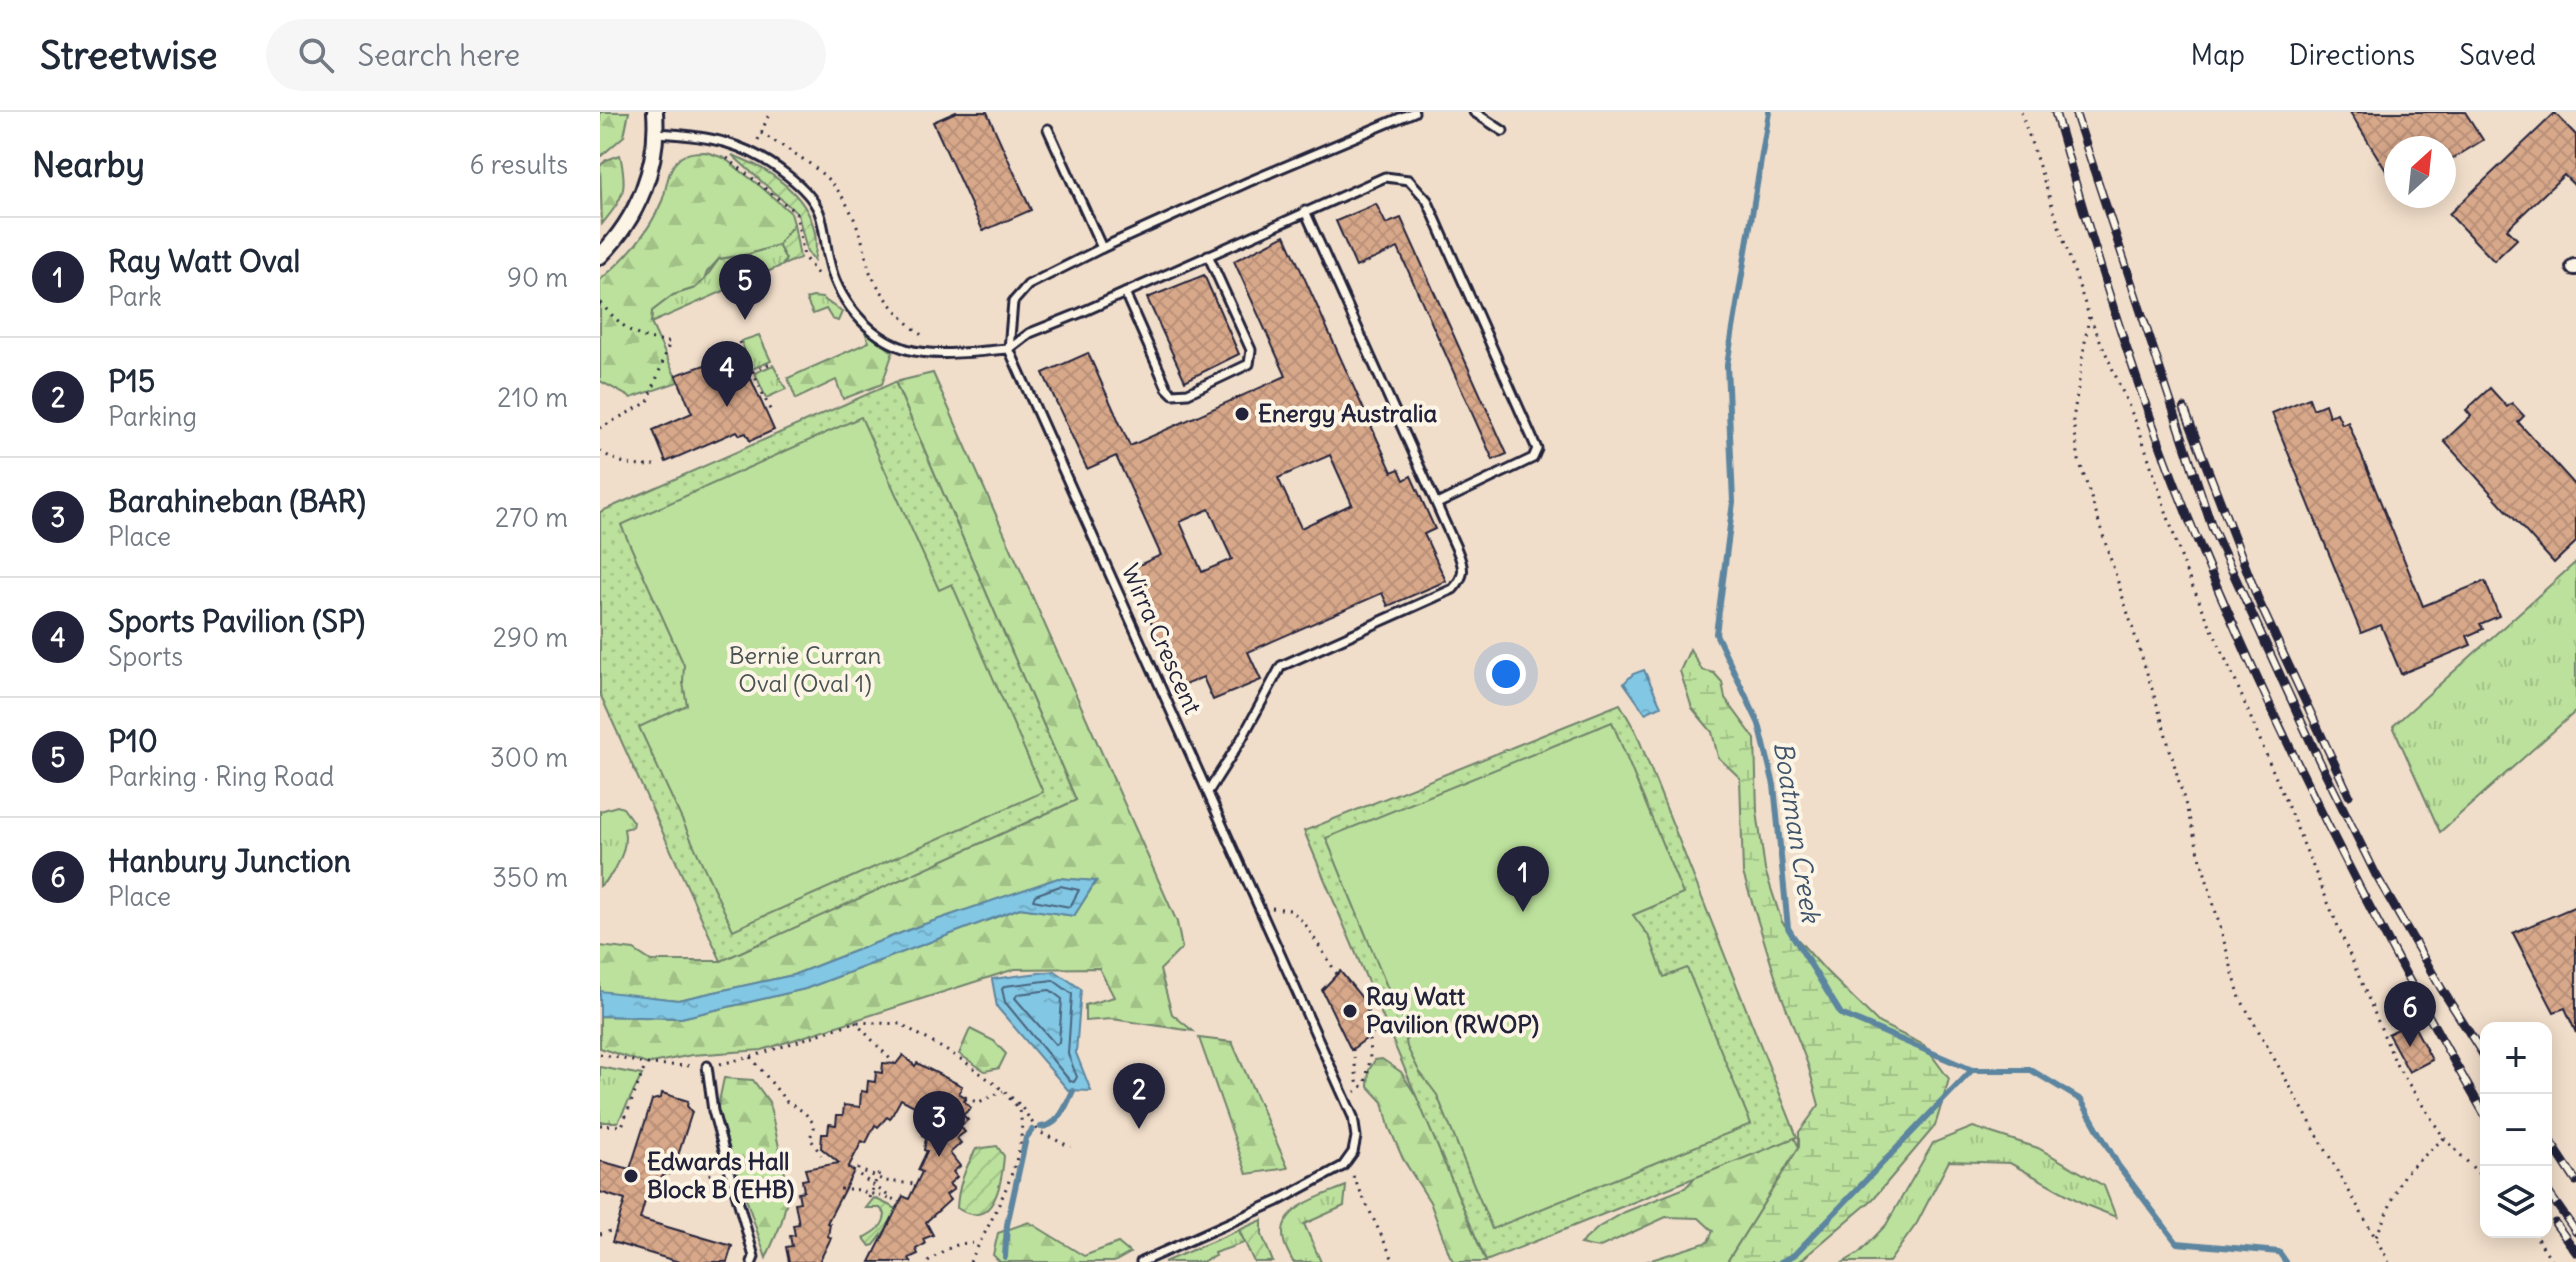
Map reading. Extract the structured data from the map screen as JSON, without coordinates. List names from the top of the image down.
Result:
{
  "streets": {
    "lane": ["Wirra Crescent"]
  },
  "water": ["Boatman Creek"],
  "parks": ["Bernie Curran Oval (Oval 1)"],
  "places": ["Energy Australia", "Ray Watt Pavilion (RWOP)", "Edwards Hall Block B (EHB)"],
  "north": "top right",
  "page": {
    "header": "Streetwise",
    "search": "Search here",
    "nav": ["Map", "Directions", "Saved"],
    "heading": ["Nearby", "6 results"],
    "list": [
      {
        "mark": "1",
        "name": "Ray Watt Oval",
        "note": "Park",
        "value": "90 m"
      },
      {
        "mark": "2",
        "name": "P15",
        "note": "Parking",
        "value": "210 m"
      },
      {
        "mark": "3",
        "name": "Barahineban (BAR)",
        "note": "Place",
        "value": "270 m"
      },
      {
        "mark": "4",
        "name": "Sports Pavilion (SP)",
        "note": "Sports",
        "value": "290 m"
      },
      {
        "mark": "5",
        "name": "P10",
        "note": "Parking · Ring Road",
        "value": "300 m"
      },
      {
        "mark": "6",
        "name": "Hanbury Junction",
        "note": "Place",
        "value": "350 m"
      }
    ],
    "pins": [
      "5",
      "4",
      "1",
      "6",
      "2",
      "3"
    ],
    "map_buttons": ["+", "−"]
  }
}
